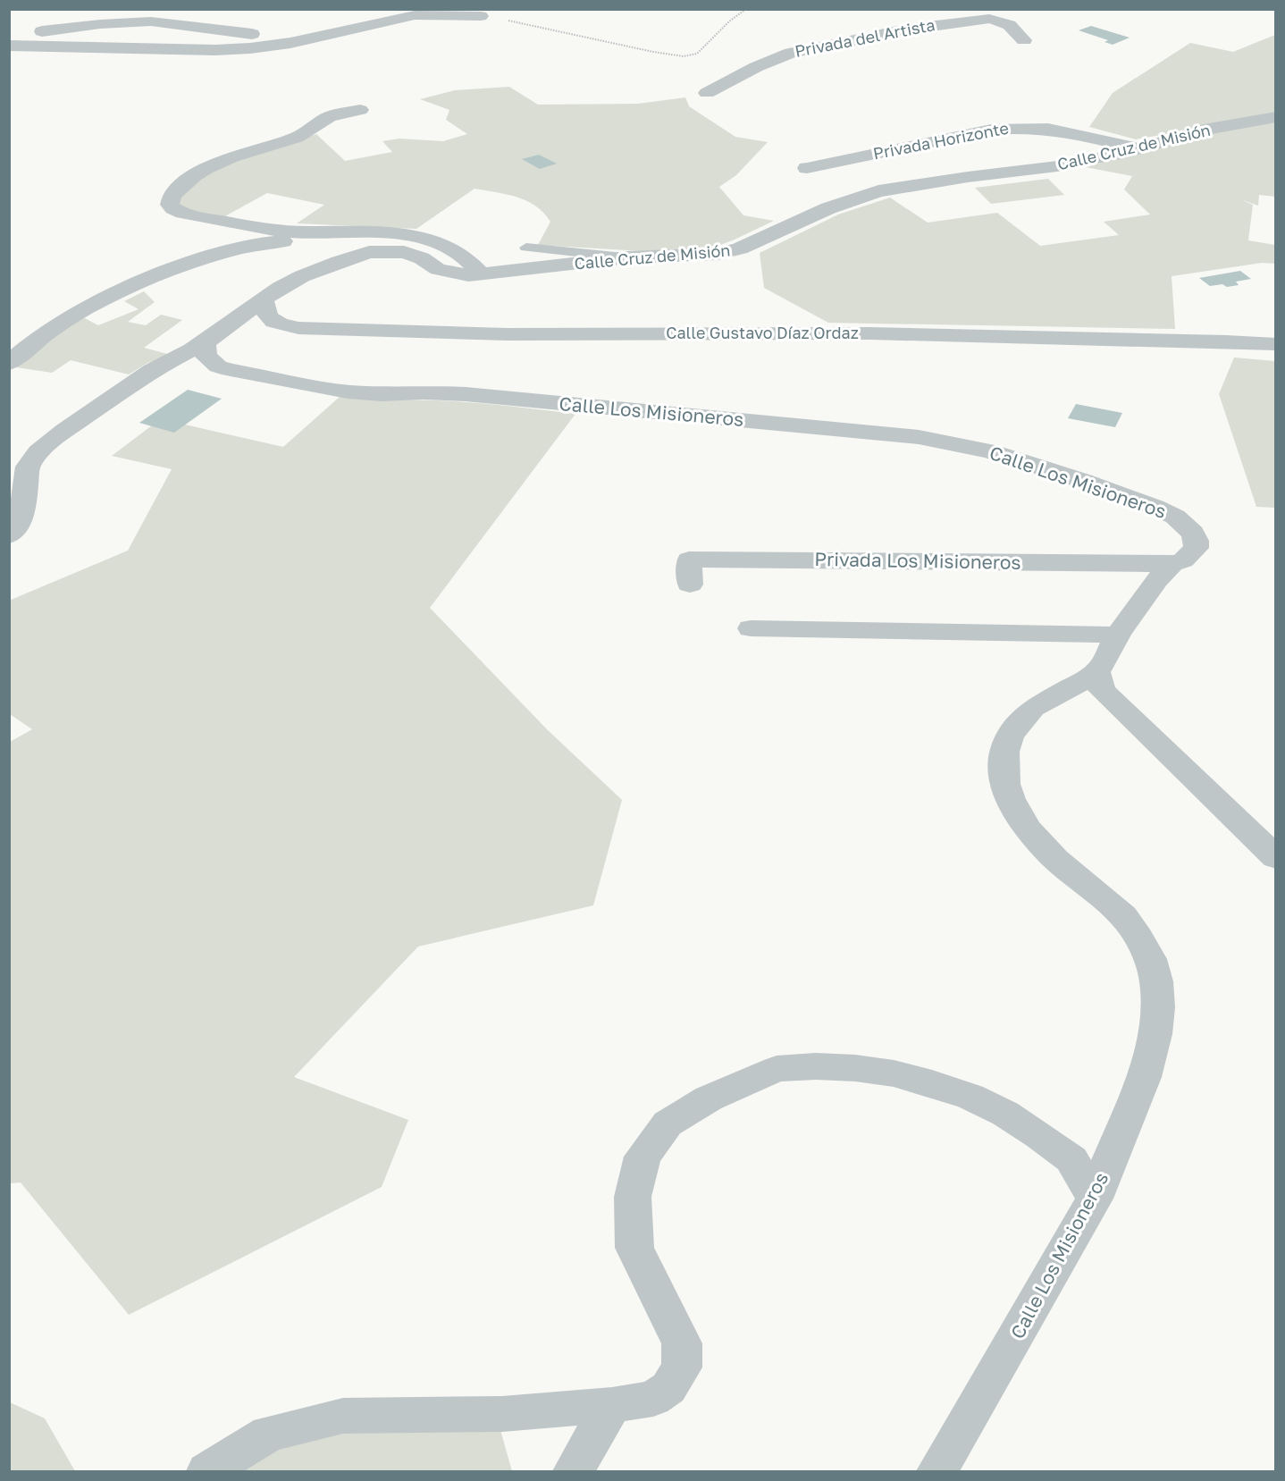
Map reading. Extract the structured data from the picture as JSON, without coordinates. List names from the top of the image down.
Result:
{
  "streets": {
    "street": [
      "Privada del Artista",
      "Privada Horizonte",
      "Calle Cruz de Misión",
      "Calle Gustavo Díaz Ordaz",
      "Calle Los Misioneros",
      "Privada Los Misioneros"
    ]
  },
  "crossings": [
    ["Privada Horizonte", "Calle Cruz de Misión"],
    ["Calle Cruz de Misión", "Calle Gustavo Díaz Ordaz"],
    ["Calle Cruz de Misión", "Calle Los Misioneros"],
    ["Calle Los Misioneros", "Privada Los Misioneros"]
  ]
}
